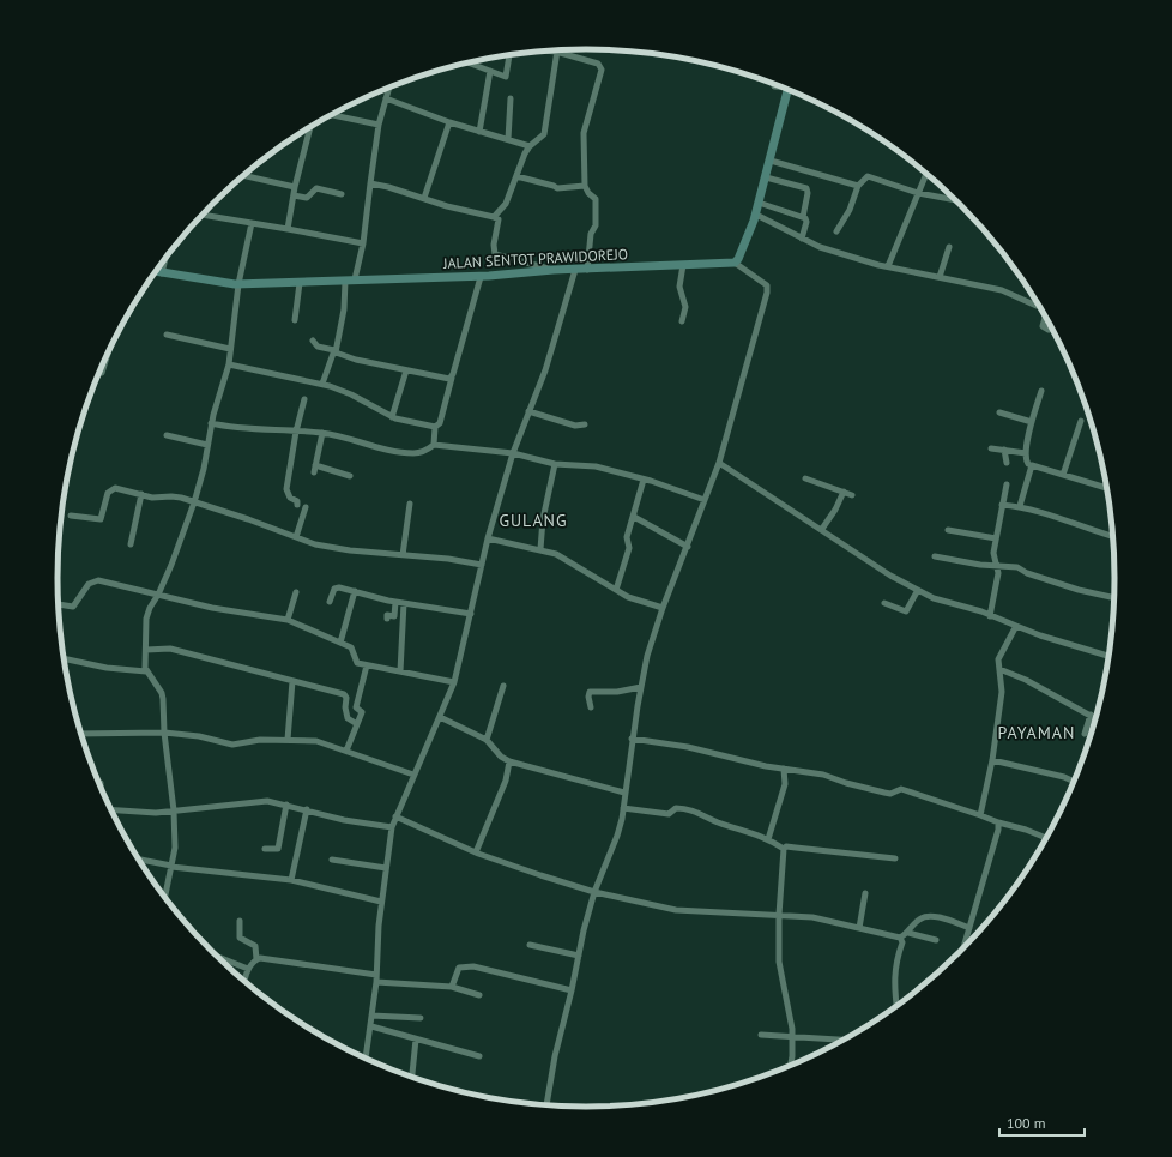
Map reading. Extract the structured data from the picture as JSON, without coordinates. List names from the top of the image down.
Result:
{
  "streets": {
    "main road": ["JALAN SENTOT PRAWIDOREJO"]
  },
  "districts": ["GULANG", "PAYAMAN"],
  "scale_bar": "100 m"
}
